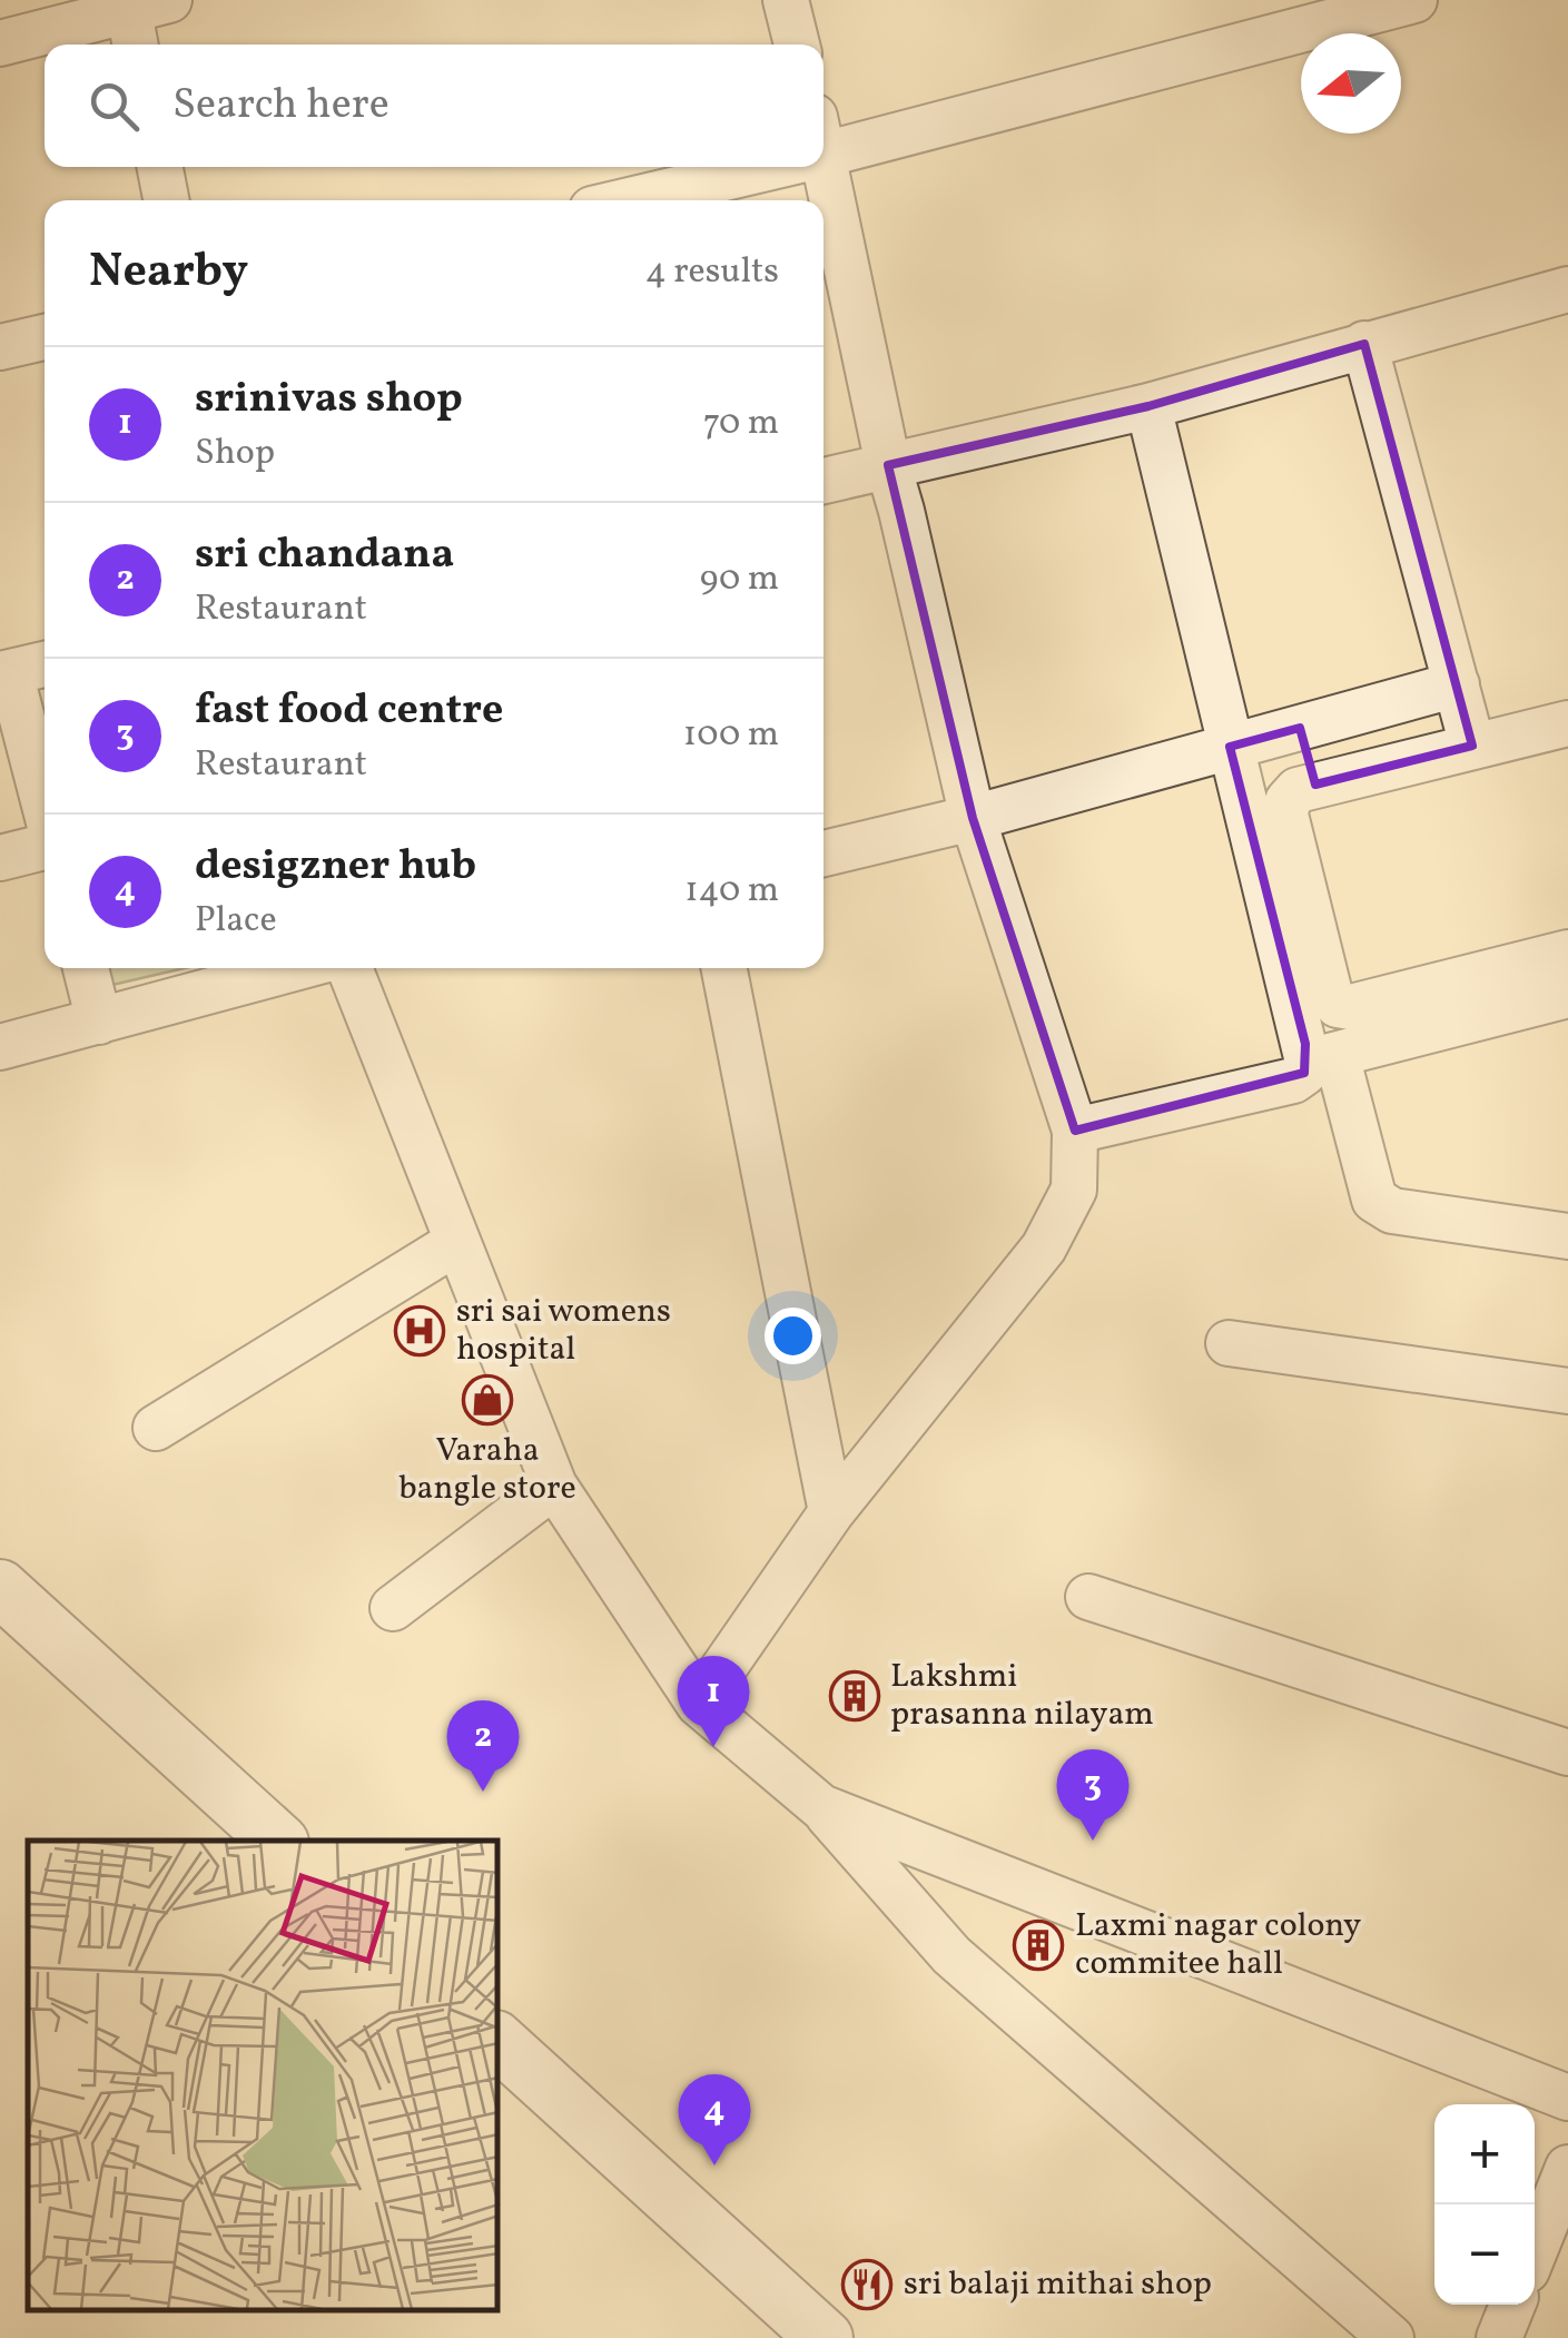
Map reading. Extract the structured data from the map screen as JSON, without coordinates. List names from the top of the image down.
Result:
{
  "places": {
    "hospital": ["sri sai womens hospital"],
    "shop": ["Varaha bangle store"],
    "building": ["Lakshmi prasanna nilayam", "Laxmi nagar colony commitee hall"],
    "restaurant": ["sri balaji mithai shop"]
  },
  "north": "left",
  "page": {
    "search": "Search here",
    "heading": ["Nearby", "4 results"],
    "list": [
      {
        "mark": "1",
        "name": "srinivas shop",
        "note": "Shop",
        "value": "70 m"
      },
      {
        "mark": "2",
        "name": "sri chandana",
        "note": "Restaurant",
        "value": "90 m"
      },
      {
        "mark": "3",
        "name": "fast food centre",
        "note": "Restaurant",
        "value": "100 m"
      },
      {
        "mark": "4",
        "name": "desigzner hub",
        "note": "Place",
        "value": "140 m"
      }
    ],
    "pins": [
      "1",
      "2",
      "3",
      "4"
    ],
    "map_buttons": ["+", "−"]
  }
}
